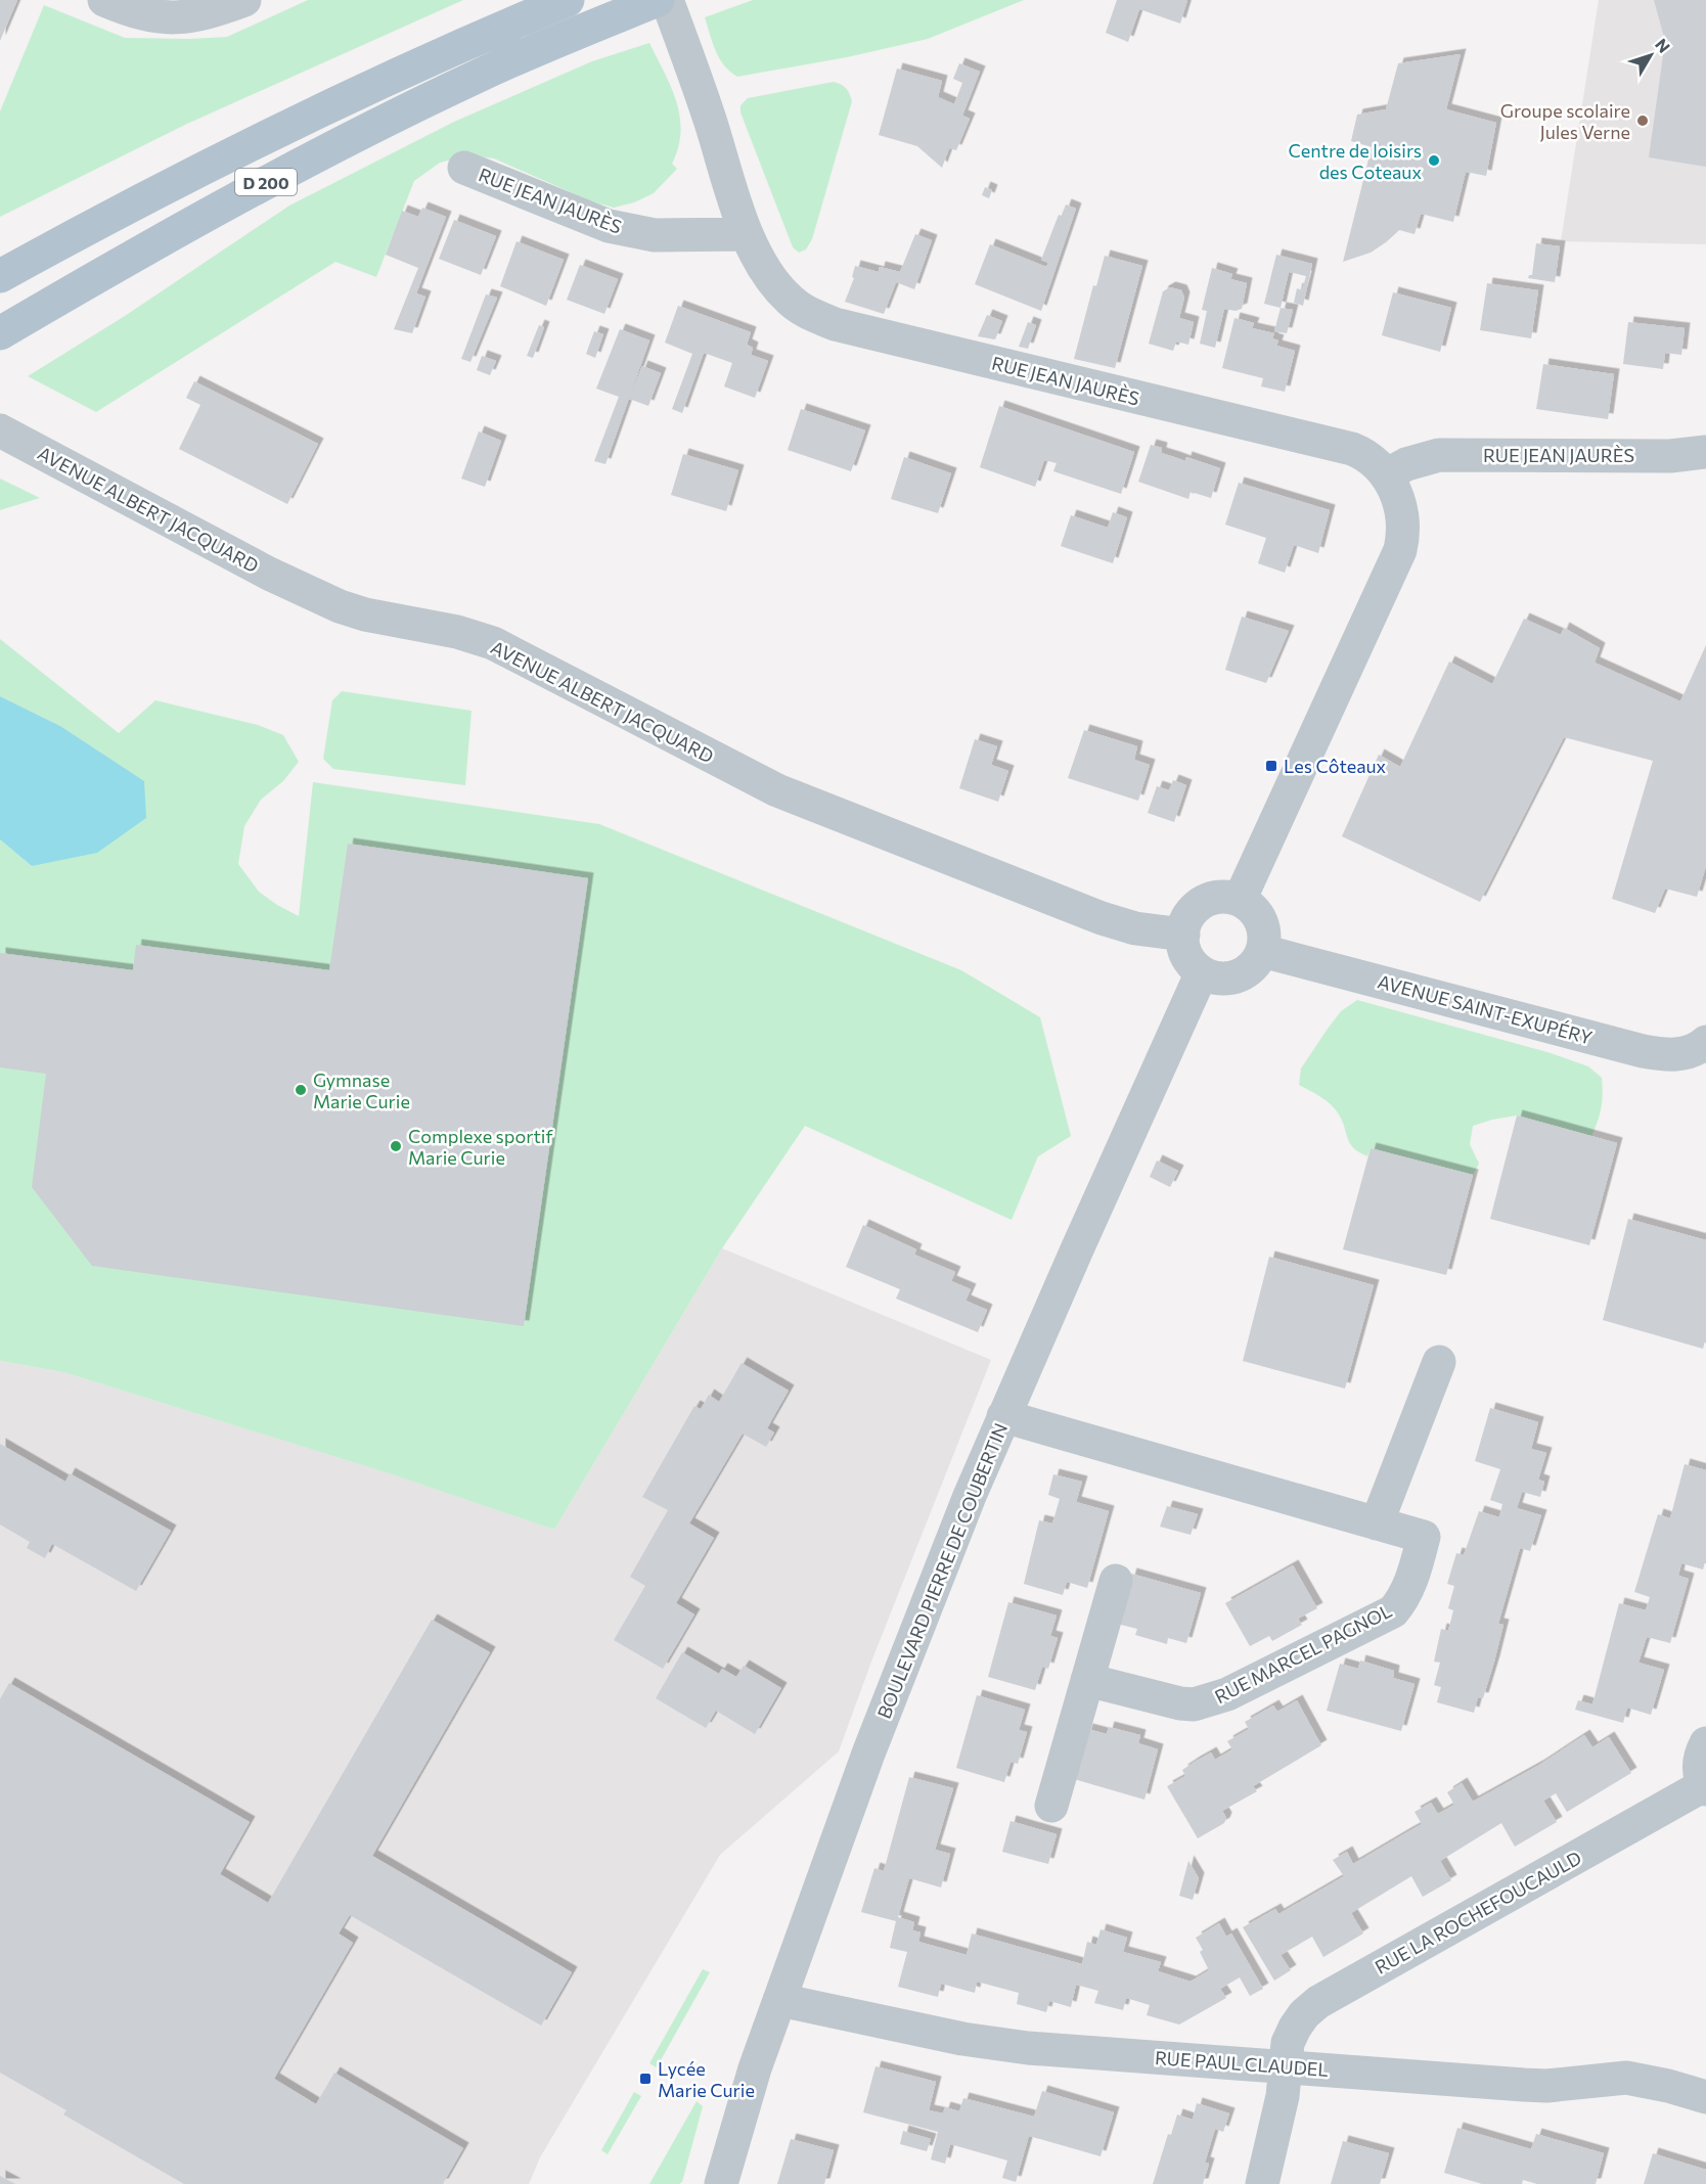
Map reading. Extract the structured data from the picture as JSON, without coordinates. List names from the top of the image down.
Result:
{
  "streets": {
    "main road": ["D 200"],
    "street": [
      "RUE JEAN JAURÈS",
      "AVENUE ALBERT JACQUARD",
      "AVENUE SAINT-EXUPÉRY",
      "BOULEVARD PIERRE DE COUBERTIN",
      "RUE MARCEL PAGNOL",
      "RUE LA ROCHEFOUCAULD",
      "RUE PAUL CLAUDEL"
    ]
  },
  "crossings": [
    ["AVENUE ALBERT JACQUARD", "AVENUE SAINT-EXUPÉRY"],
    ["AVENUE ALBERT JACQUARD", "BOULEVARD PIERRE DE COUBERTIN"],
    ["AVENUE SAINT-EXUPÉRY", "BOULEVARD PIERRE DE COUBERTIN"],
    ["BOULEVARD PIERRE DE COUBERTIN", "RUE MARCEL PAGNOL"],
    ["BOULEVARD PIERRE DE COUBERTIN", "RUE PAUL CLAUDEL"],
    ["RUE LA ROCHEFOUCAULD", "RUE PAUL CLAUDEL"]
  ],
  "places": {
    "other": [
      "Groupe scolaire Jules Verne",
      "Centre de loisirs des Coteaux",
      "Gymnase Marie Curie",
      "Complexe sportif Marie Curie"
    ],
    "transit": ["Les Côteaux", "Lycée Marie Curie"]
  },
  "north": "top right"
}
